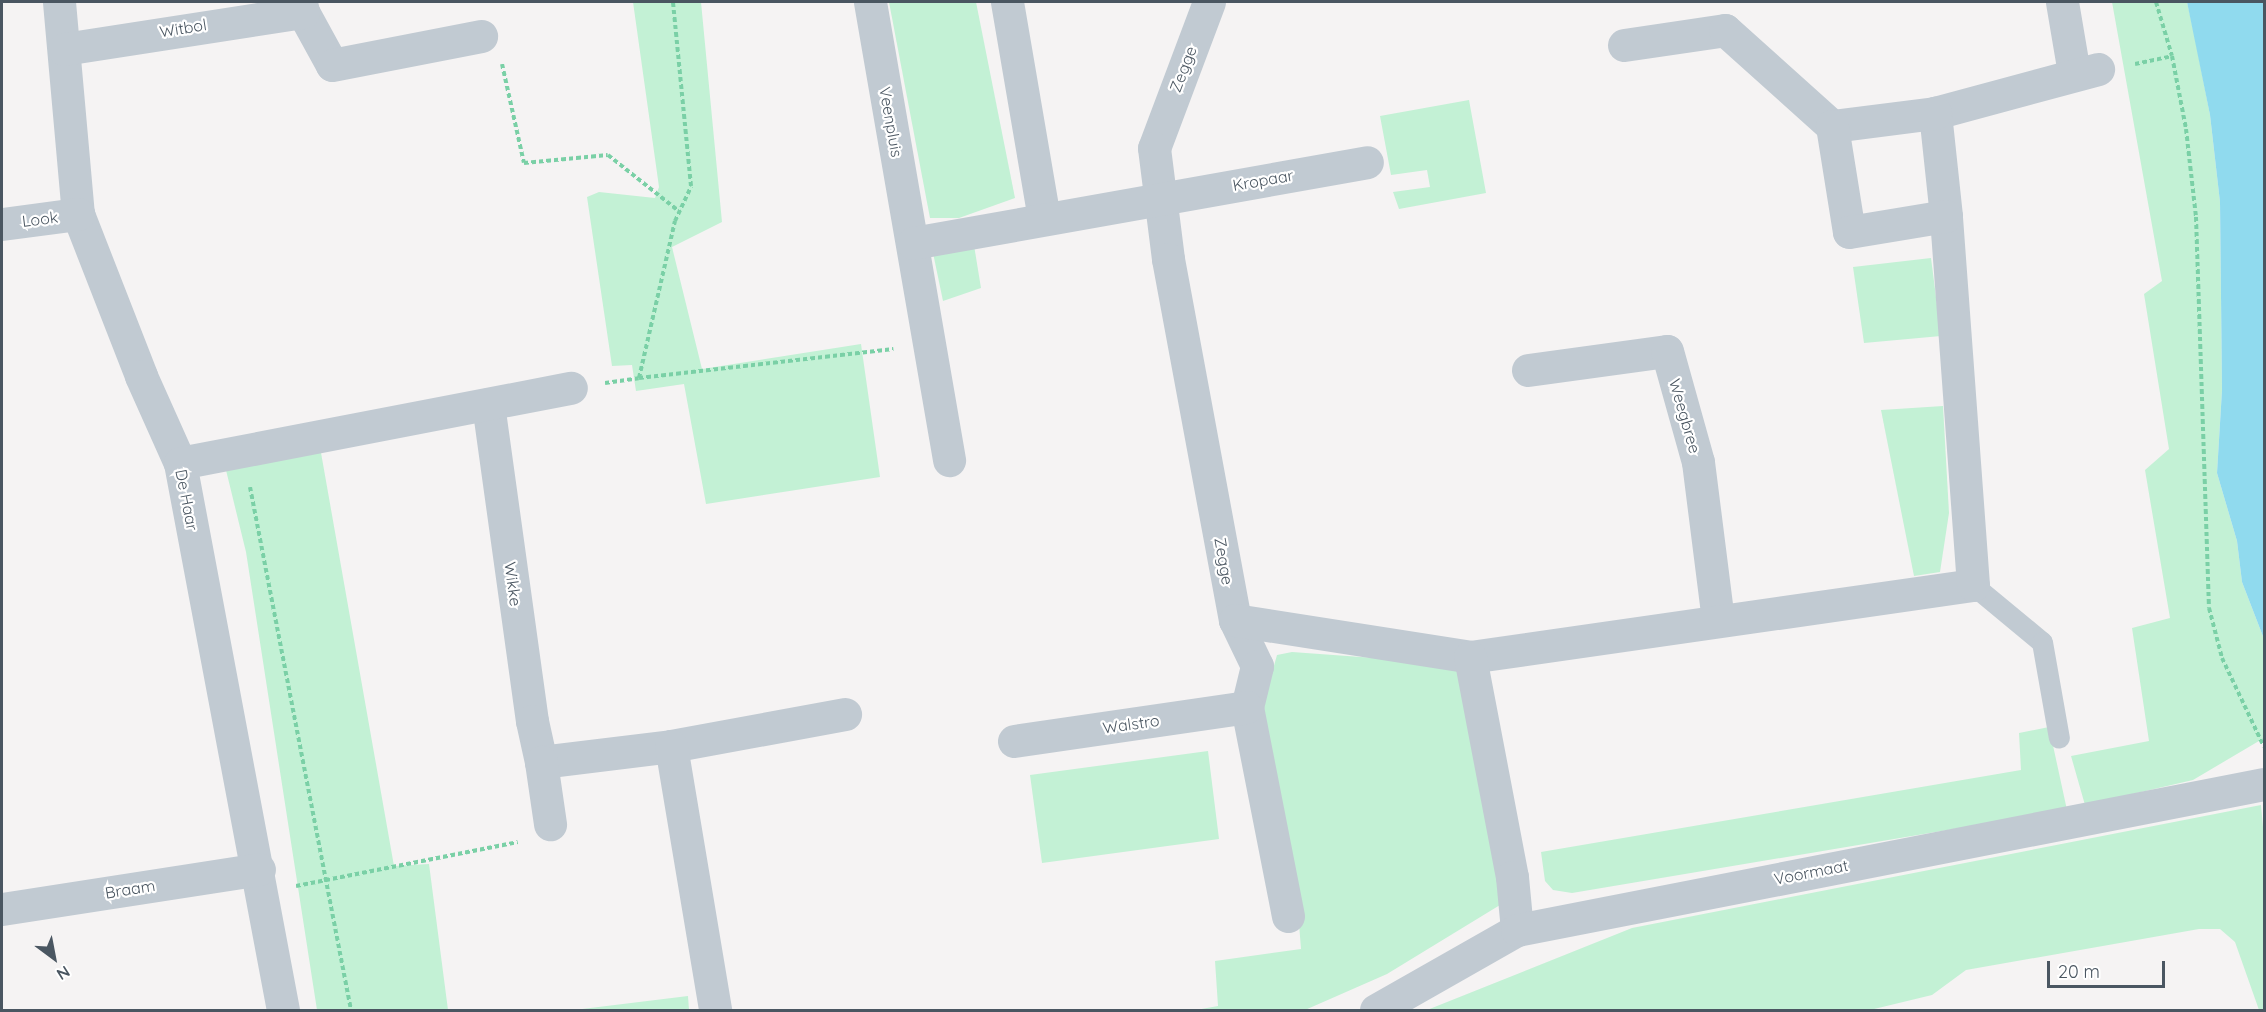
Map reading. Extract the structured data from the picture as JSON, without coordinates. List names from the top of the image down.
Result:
{
  "streets": {
    "street": [
      "Witbol",
      "Zegge",
      "Veenpluis",
      "Kropaar",
      "Look",
      "Weegbree",
      "De Haar",
      "Wikke",
      "Walstro",
      "Voormaat",
      "Braam"
    ]
  },
  "crossings": [
    ["Witbol", "De Haar"],
    ["Zegge", "Kropaar"],
    ["Look", "De Haar"],
    ["De Haar", "Braam"]
  ],
  "scale_bar": "20 m",
  "north": "bottom right"
}
